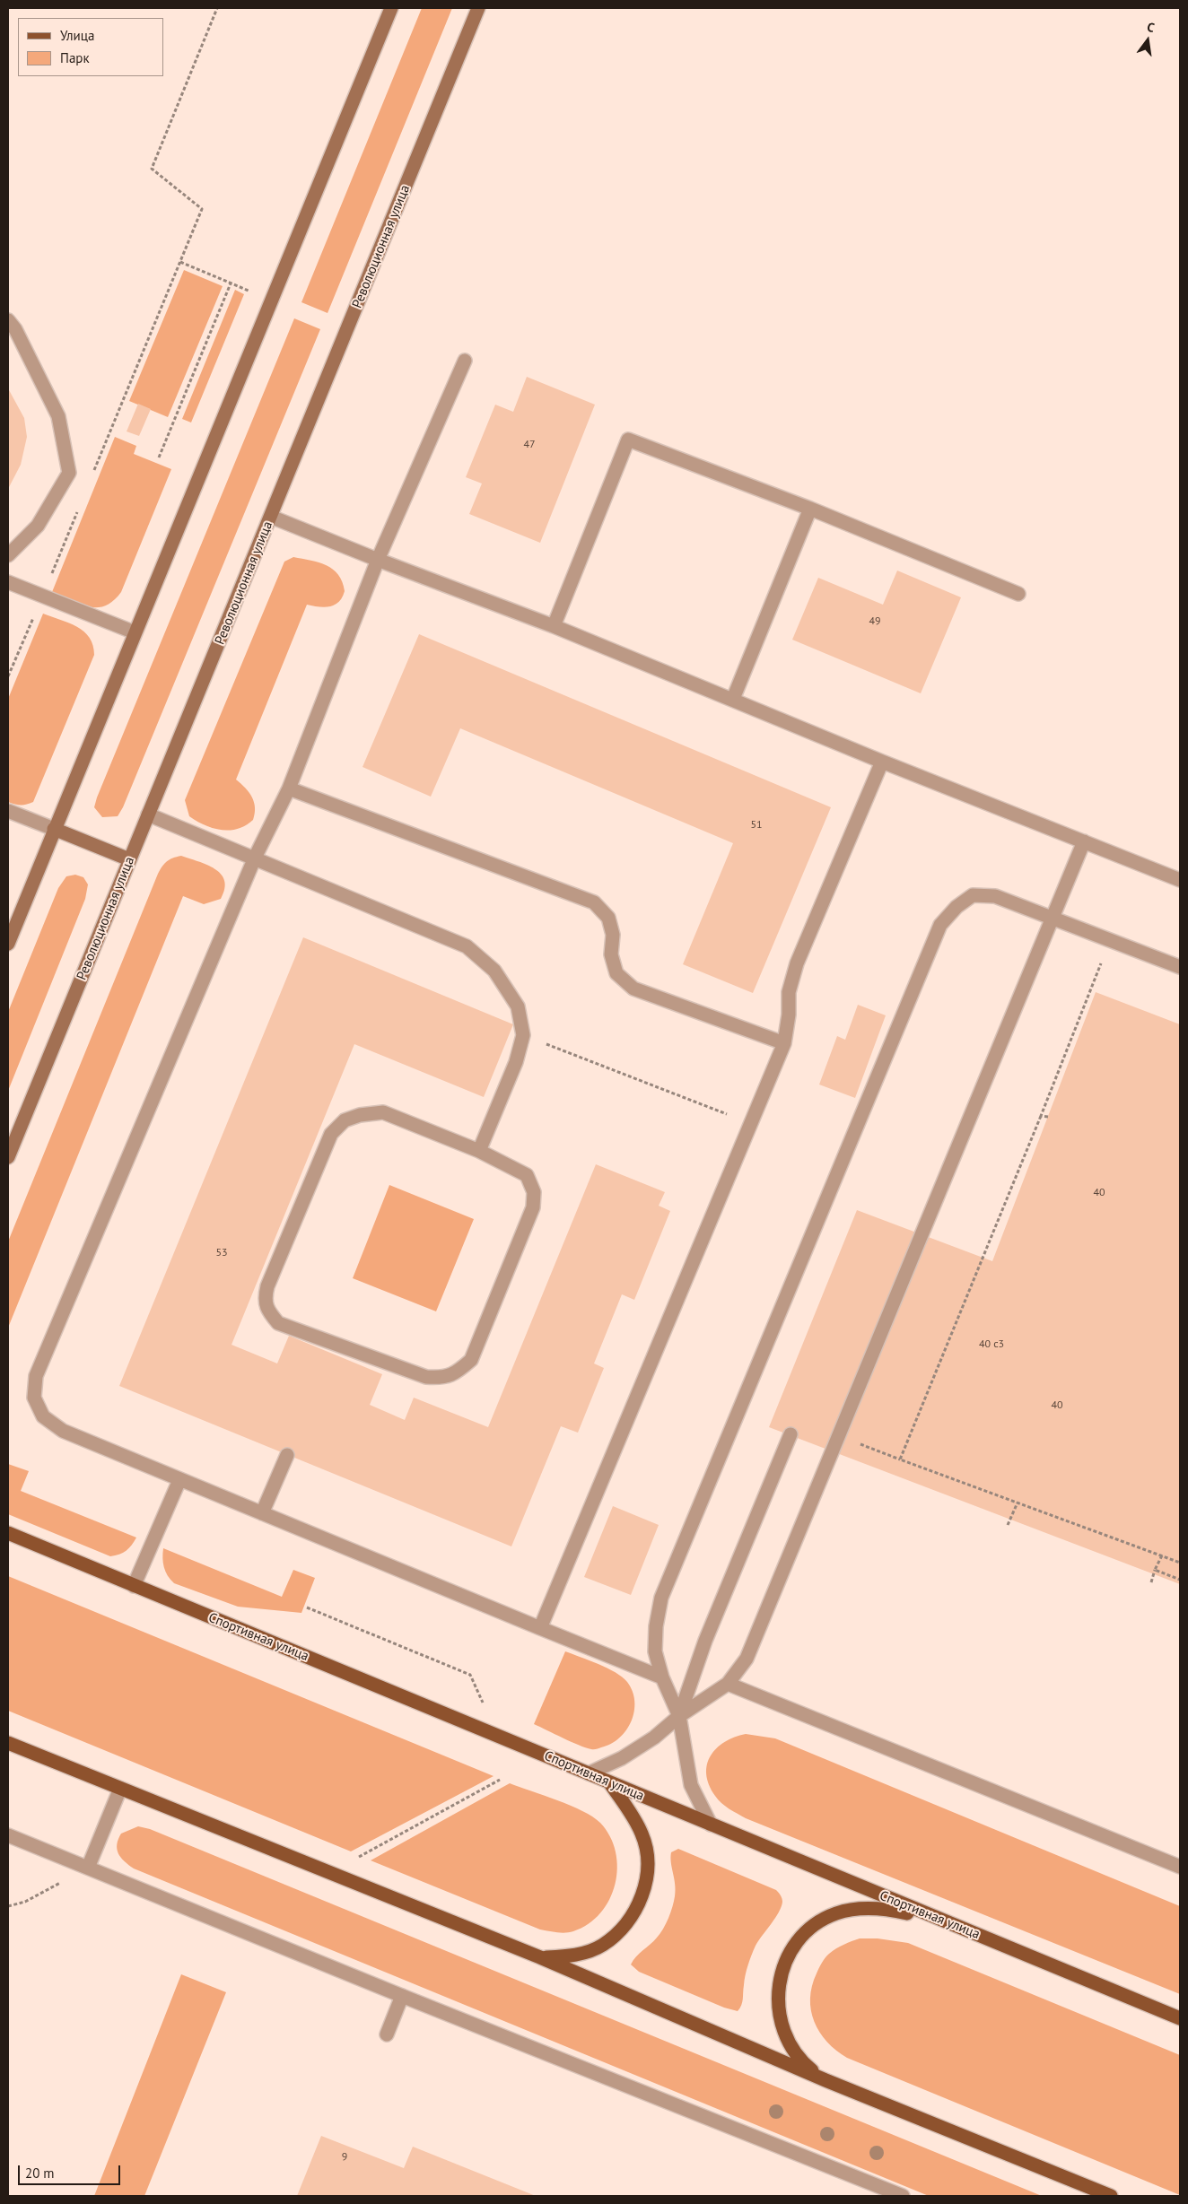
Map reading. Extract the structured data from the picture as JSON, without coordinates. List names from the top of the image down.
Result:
{
  "streets": {
    "main road": ["Революционная улица", "Спортивная улица"]
  },
  "house_numbers": [
    "47",
    "49",
    "51",
    "40",
    "53",
    "40 с3",
    "40",
    "9"
  ],
  "legend": ["Улица", "Парк"],
  "scale_bar": "20 m",
  "north": "top"
}
